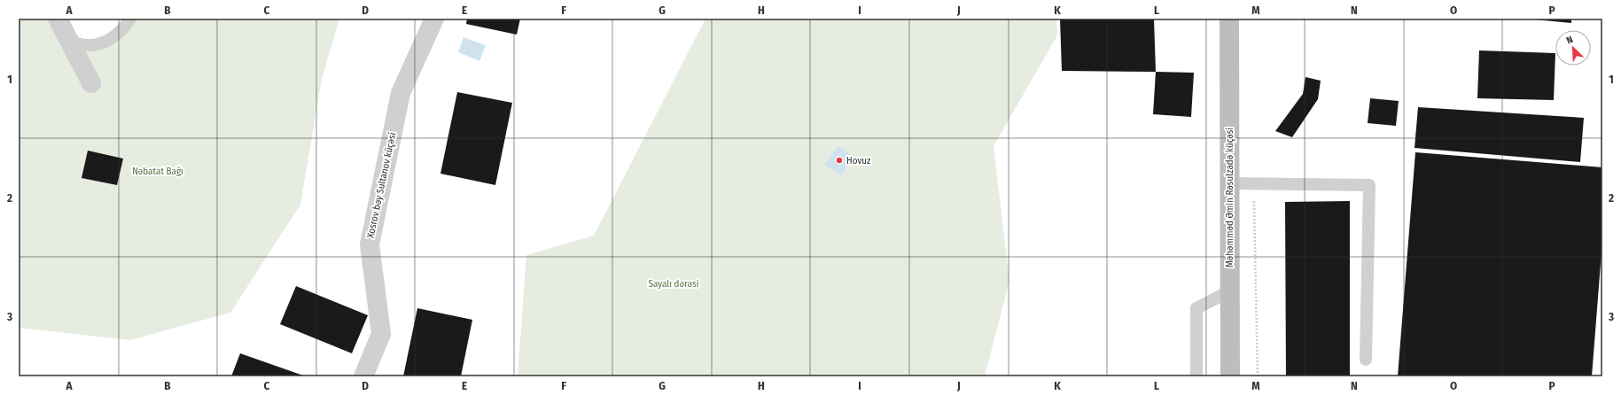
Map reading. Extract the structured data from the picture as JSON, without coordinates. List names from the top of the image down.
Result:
{
  "streets": {
    "main road": ["Məhəmməd Əmin Rəsulzadə küçəsi"],
    "street": ["Xosrov bəy Sultanov küçəsi"]
  },
  "parks": ["Nəbatat Bağı", "Sayalı dərəsi"],
  "places": ["Hovuz"],
  "north": "top left",
  "grid": {
    "columns": [
      "A",
      "B",
      "C",
      "D",
      "E",
      "F",
      "G",
      "H",
      "I",
      "J",
      "K",
      "L",
      "M",
      "N",
      "O",
      "P"
    ],
    "rows": ["1", "2", "3"]
  }
}
